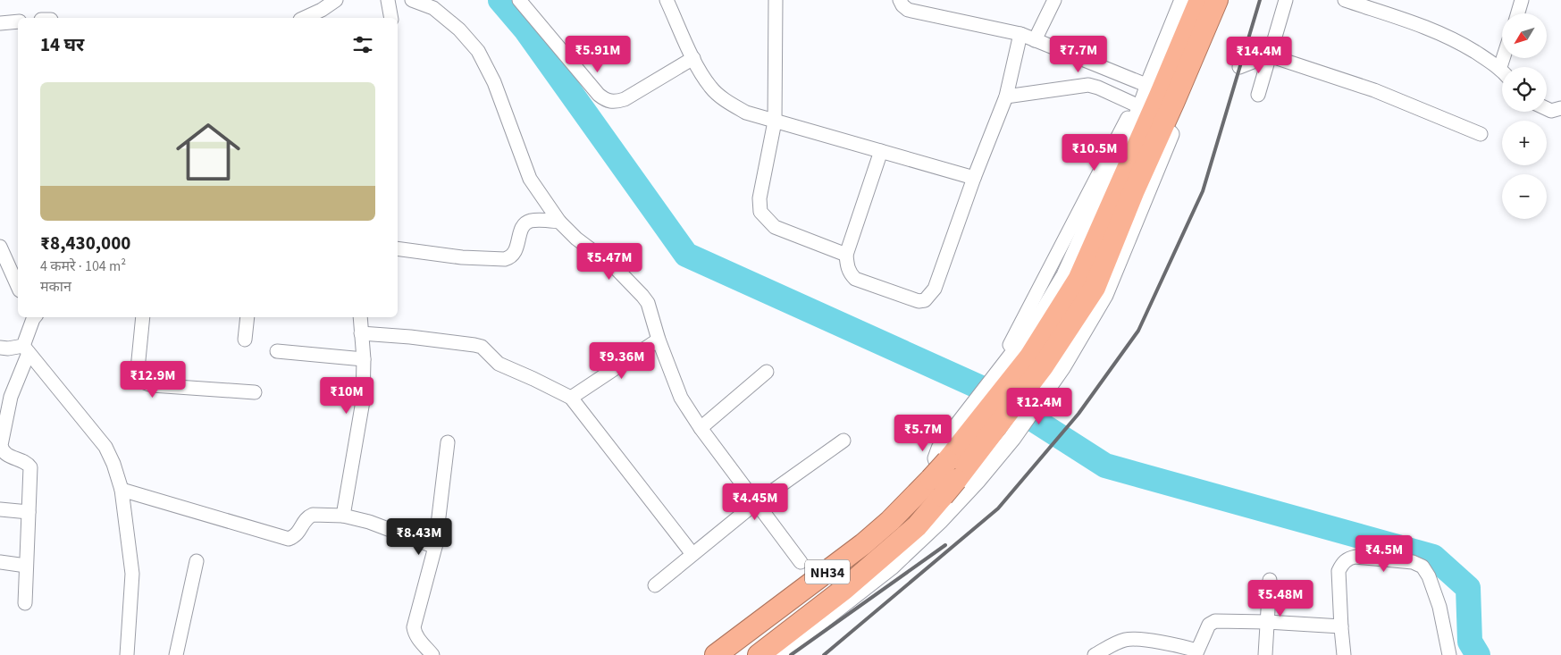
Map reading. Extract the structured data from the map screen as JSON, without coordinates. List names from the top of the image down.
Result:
{
  "streets": {
    "highway": ["NH34"]
  },
  "north": "bottom left",
  "page": {
    "map_buttons": ["+", "−"],
    "heading": "14 घर",
    "price": [
      "₹5.91M",
      "₹7.7M",
      "₹14.4M",
      "₹10.5M",
      "₹5.47M",
      "₹9.36M",
      "₹12.9M",
      "₹10M",
      "₹12.4M",
      "₹5.7M",
      "₹4.45M",
      "₹8.43M",
      "₹4.5M",
      "₹5.48M"
    ],
    "list": [
      {
        "name": "₹8,430,000",
        "note": "4 कमरे · 104 m² · मकान"
      }
    ]
  }
}
